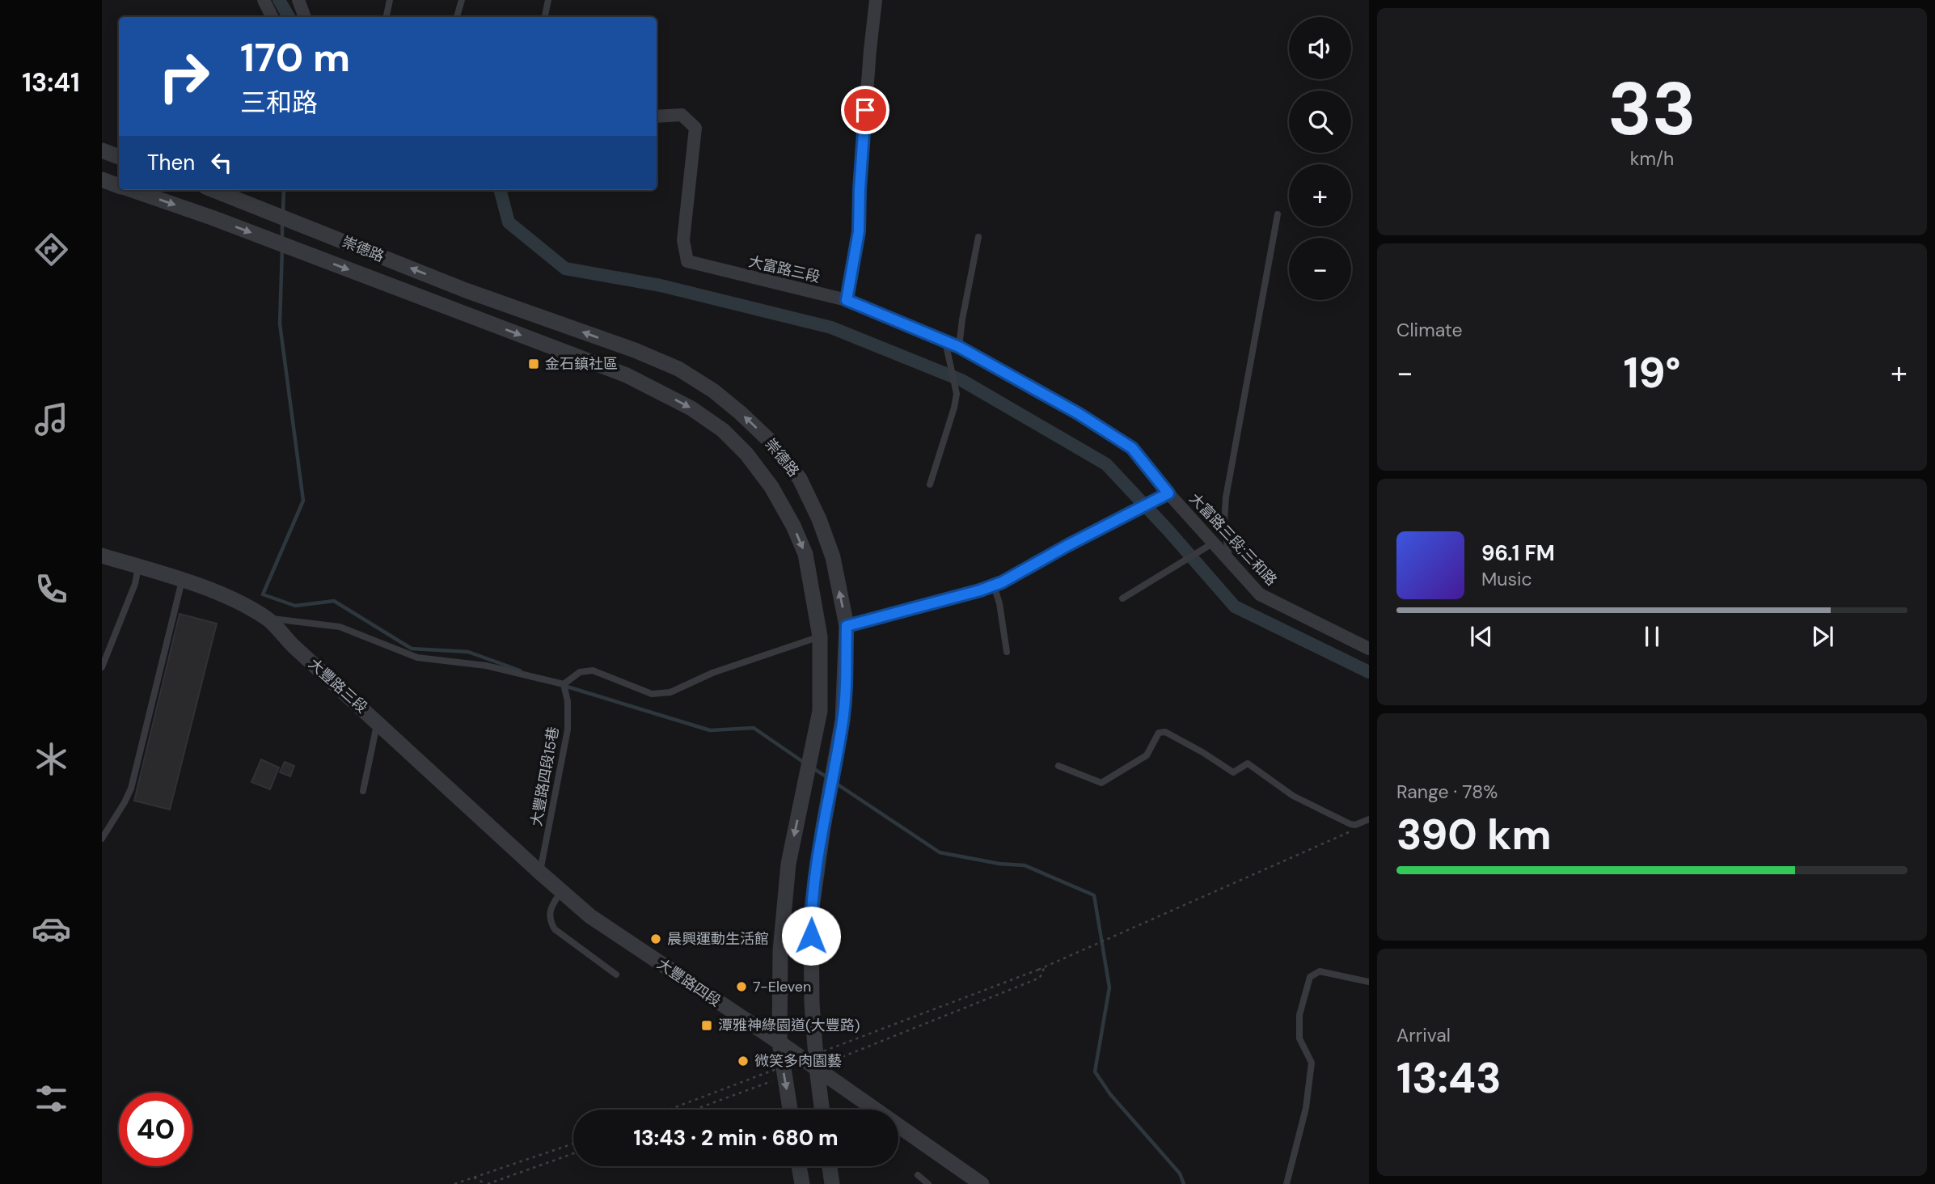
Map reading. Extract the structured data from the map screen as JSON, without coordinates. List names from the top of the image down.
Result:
{
  "streets": {
    "street": [
      "崇德路",
      "大富路三段",
      "大富路三段;三和路",
      "大豐路三段",
      "大豐路四段"
    ],
    "lane": ["大豐路四段15巷"]
  },
  "crossings": [
    ["崇德路", "大豐路四段"],
    ["大富路三段", "大富路三段;三和路"],
    ["大豐路三段", "大豐路四段15巷"],
    ["大豐路三段", "大豐路四段"],
    ["大豐路四段15巷", "大豐路四段"]
  ],
  "places": {
    "transit": ["金石鎮社區", "潭雅神綠園道(大豐路)"],
    "other": ["晨興運動生活館", "7-Eleven", "微笑多肉園藝"]
  },
  "page": {
    "tabs": "13:41",
    "tile": [
      ["33", "km/h"],
      "Climate",
      ["Range · 78%", "390 km"],
      ["Arrival", "13:43"]
    ],
    "map_buttons": ["+", "−"],
    "turn": ["170 m", "三和路"],
    "then": "Then",
    "heat": ["−", "19°", "+"],
    "song": ["96.1 FM", "Music"],
    "limit": "40",
    "trip": "13:43 · 2 min · 680 m"
  }
}
